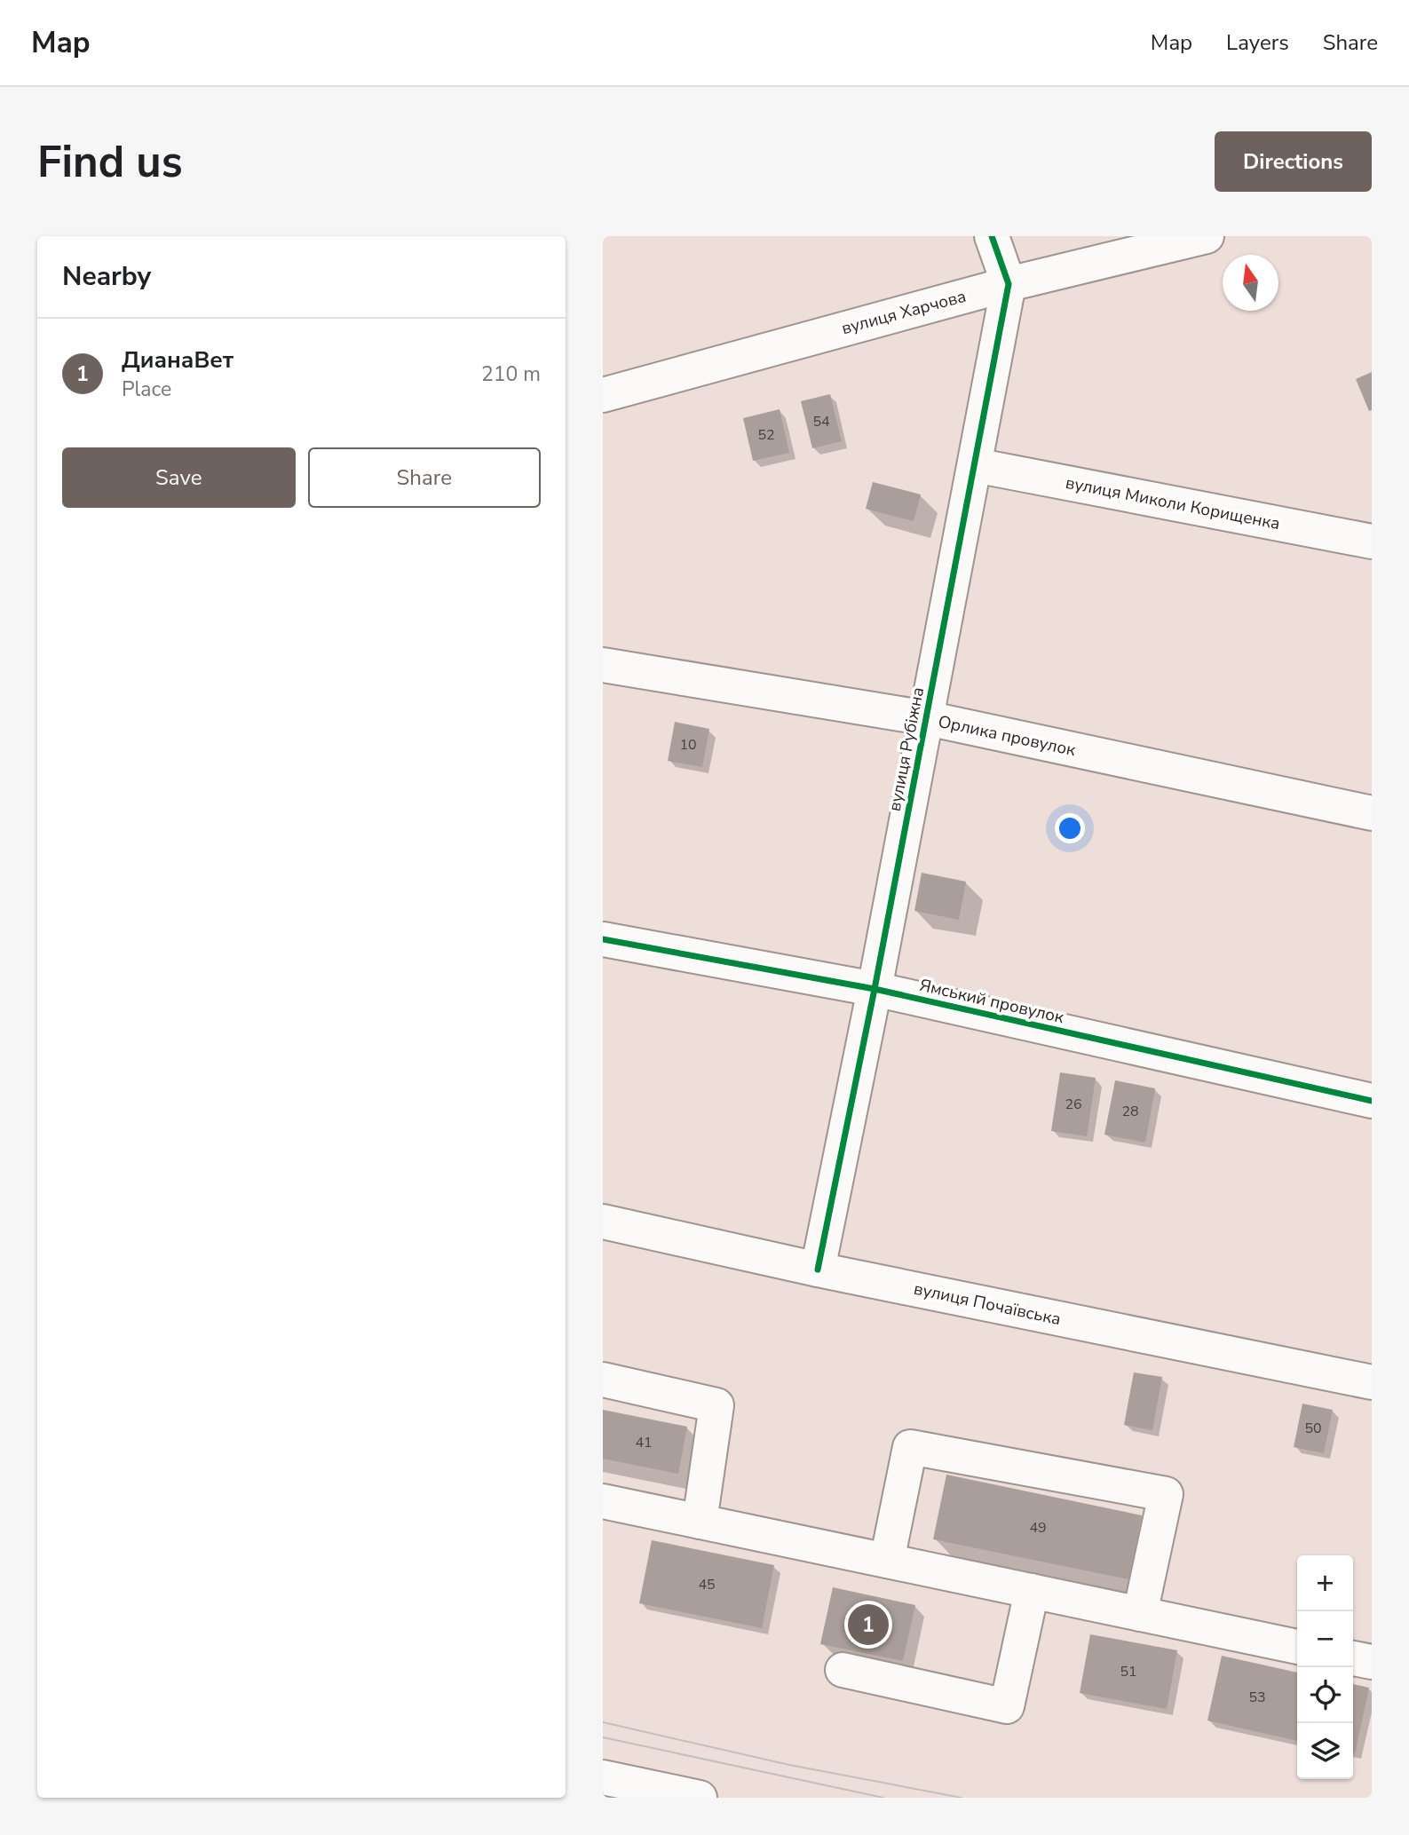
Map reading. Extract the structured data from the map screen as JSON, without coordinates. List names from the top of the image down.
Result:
{
  "streets": {
    "street": [
      "вулиця Харчова",
      "вулиця Миколи Корищенка",
      "Орлика провулок",
      "вулиця Рубіжна",
      "Ямський провулок",
      "вулиця Почаївська"
    ]
  },
  "crossings": [
    ["вулиця Харчова", "вулиця Рубіжна"],
    ["вулиця Миколи Корищенка", "вулиця Рубіжна"],
    ["Орлика провулок", "вулиця Рубіжна"],
    ["вулиця Рубіжна", "Ямський провулок"],
    ["вулиця Рубіжна", "вулиця Почаївська"]
  ],
  "house_numbers": [
    "54",
    "52",
    "10",
    "26",
    "28",
    "50",
    "41",
    "49",
    "45",
    "51",
    "53"
  ],
  "north": "top",
  "page": {
    "header": "Map",
    "nav": ["Map", "Layers", "Share"],
    "buttons": [
      "Directions",
      ["Save", "Share"]
    ],
    "title": "Find us",
    "heading": "Nearby",
    "list": [
      {
        "mark": "1",
        "name": "ДианаВет",
        "note": "Place",
        "value": "210 m"
      }
    ],
    "map_buttons": ["+", "−"],
    "pins": "1"
  }
}
